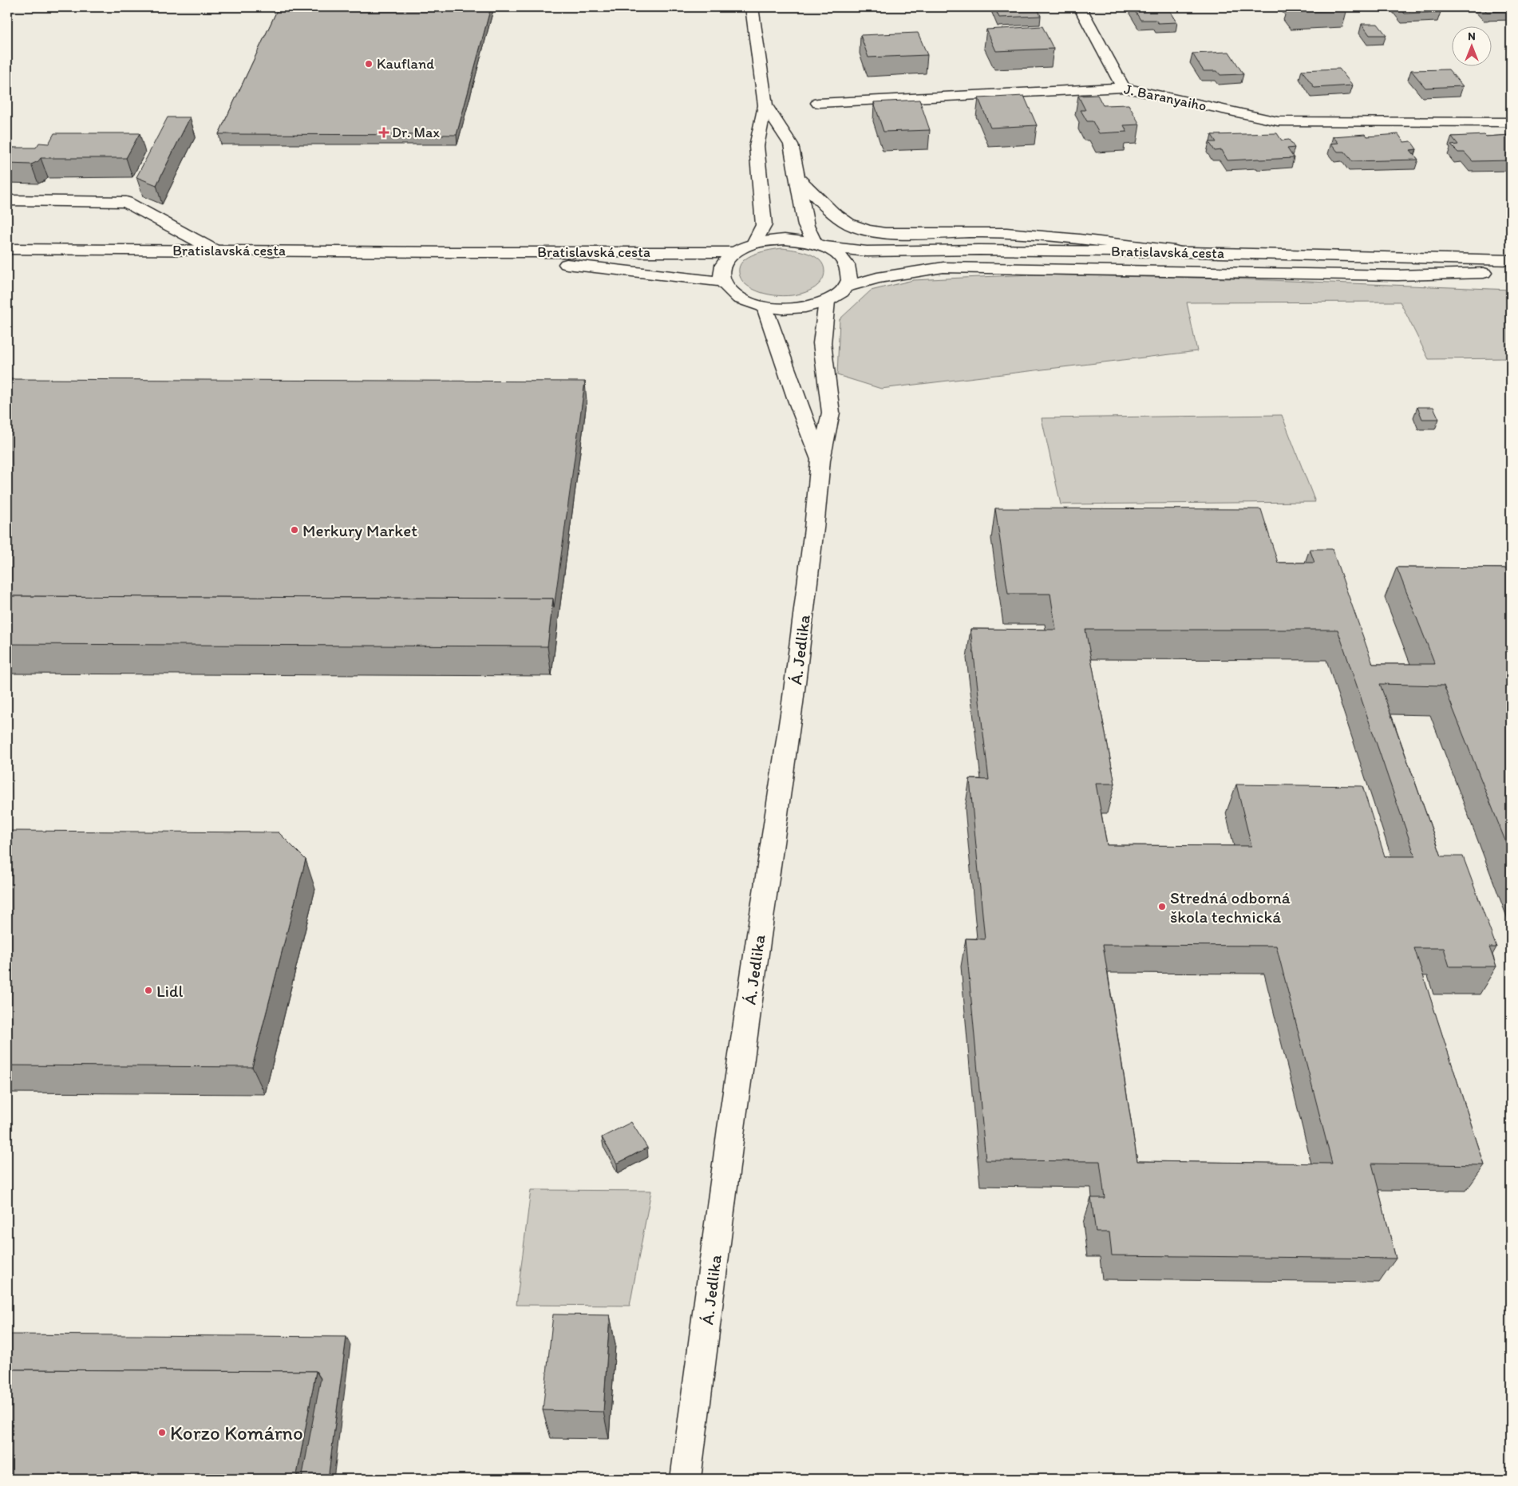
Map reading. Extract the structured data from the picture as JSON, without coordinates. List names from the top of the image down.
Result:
{
  "streets": {
    "street": ["J. Baranyaiho", "Bratislavská cesta", "Á. Jedlika"]
  },
  "crossings": [
    ["Bratislavská cesta", "Á. Jedlika"]
  ],
  "places": {
    "other": [
      "Kaufland",
      "Merkury Market",
      "Stredná odborná škola technická",
      "Lidl",
      "Korzo Komárno"
    ],
    "health": ["Dr. Max"]
  },
  "north": "top"
}
